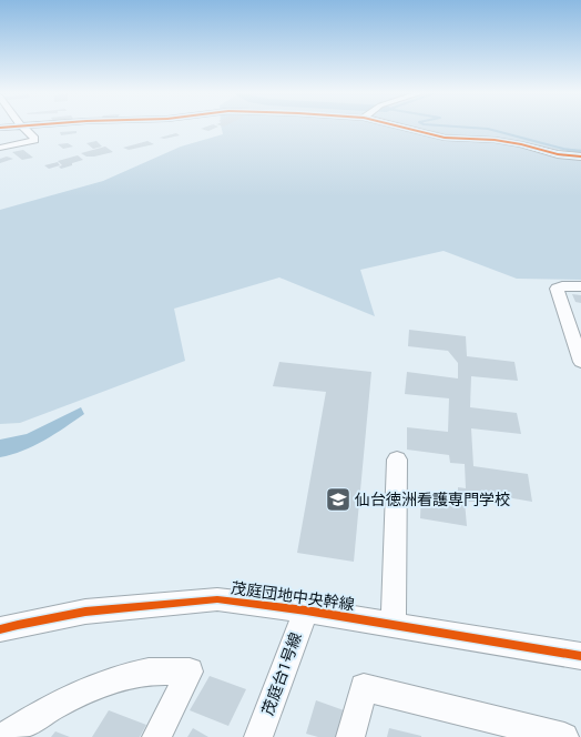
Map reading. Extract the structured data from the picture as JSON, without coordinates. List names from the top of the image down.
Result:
{
  "streets": {
    "street": ["茂庭団地中央幹線", "茂庭台１号線"]
  },
  "crossings": [
    ["茂庭団地中央幹線", "茂庭台１号線"]
  ],
  "places": {
    "school or university": ["仙台徳洲看護専門学校"]
  }
}
